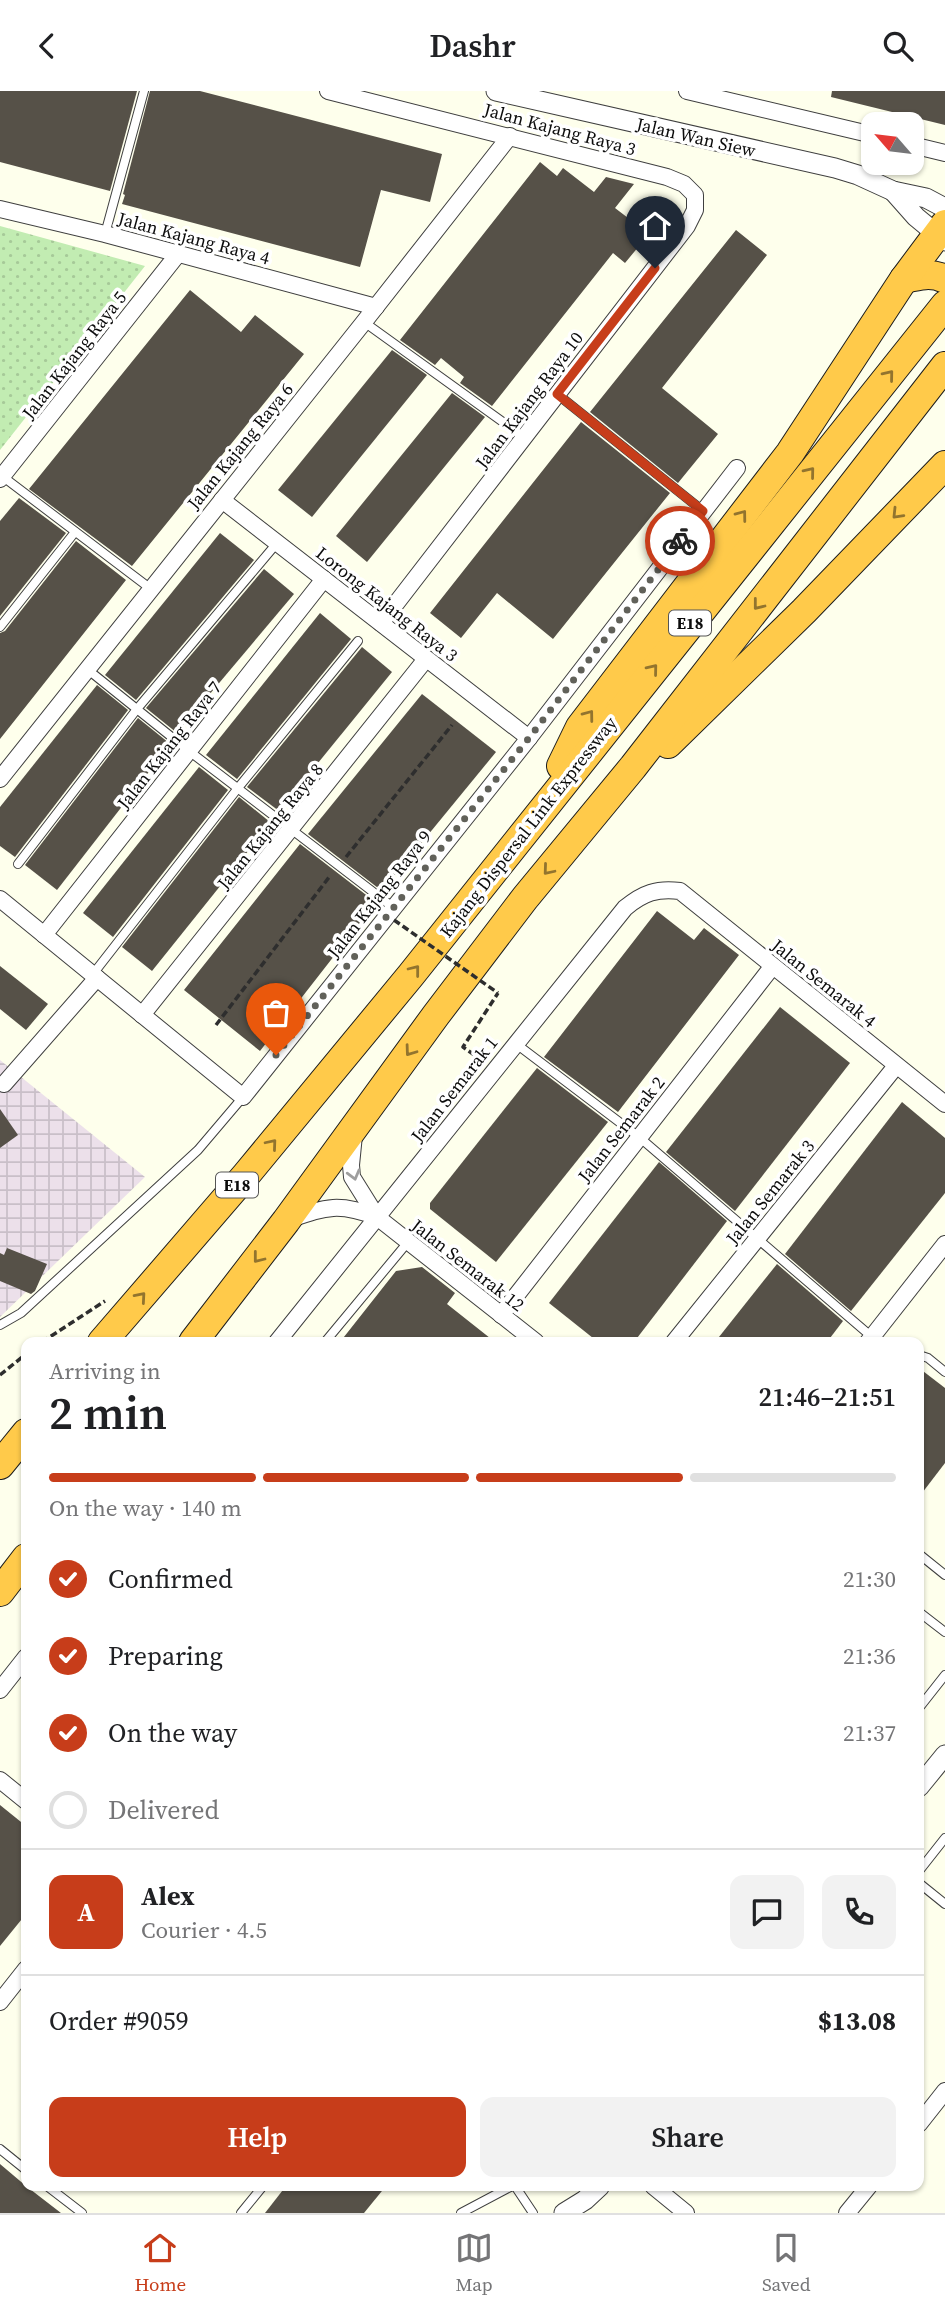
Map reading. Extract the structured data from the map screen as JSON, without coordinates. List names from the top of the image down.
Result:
{
  "streets": {
    "highway": ["E18", "Kajang Dispersal Link Expressway"],
    "street": [
      "Jalan Kajang Raya 3",
      "Jalan Wan Siew",
      "Jalan Kajang Raya 4",
      "Jalan Kajang Raya 5",
      "Jalan Kajang Raya 10",
      "Jalan Kajang Raya 6",
      "Lorong Kajang Raya 3",
      "Jalan Kajang Raya 7",
      "Jalan Kajang Raya 8",
      "Jalan Kajang Raya 9",
      "Jalan Semarak 4",
      "Jalan Semarak 1",
      "Jalan Semarak 2",
      "Jalan Semarak 3",
      "Jalan Semarak 12"
    ]
  },
  "crossings": [
    ["Jalan Kajang Raya 3", "Jalan Kajang Raya 10"],
    ["Jalan Kajang Raya 3", "Jalan Kajang Raya 6"],
    ["Jalan Kajang Raya 4", "Jalan Kajang Raya 5"],
    ["Jalan Kajang Raya 4", "Jalan Kajang Raya 6"],
    ["Jalan Kajang Raya 10", "Lorong Kajang Raya 3"],
    ["Jalan Kajang Raya 6", "Lorong Kajang Raya 3"],
    ["Lorong Kajang Raya 3", "Jalan Kajang Raya 7"],
    ["Lorong Kajang Raya 3", "Jalan Kajang Raya 8"],
    ["Lorong Kajang Raya 3", "Jalan Kajang Raya 9"],
    ["E18", "Jalan Semarak 12"],
    ["Jalan Semarak 4", "Jalan Semarak 1"],
    ["Jalan Semarak 4", "Jalan Semarak 2"],
    ["Jalan Semarak 4", "Jalan Semarak 3"],
    ["Jalan Semarak 1", "Jalan Semarak 12"],
    ["Jalan Semarak 2", "Jalan Semarak 12"]
  ],
  "north": "top left",
  "page": {
    "header": "Dashr",
    "heading": ["2 min", "Arriving in", "21:46–21:51"],
    "panel": [
      "Alex",
      "Courier · 4.5",
      "Order #9059",
      "$13.08"
    ],
    "bar": "On the way · 140 m",
    "list": [
      ["Confirmed", "21:30"],
      ["Preparing", "21:36"],
      ["On the way", "21:37"],
      "Delivered"
    ],
    "round": "A",
    "buttons": ["Help", "Share"],
    "tabs": ["Home", "Map", "Saved"]
  }
}
